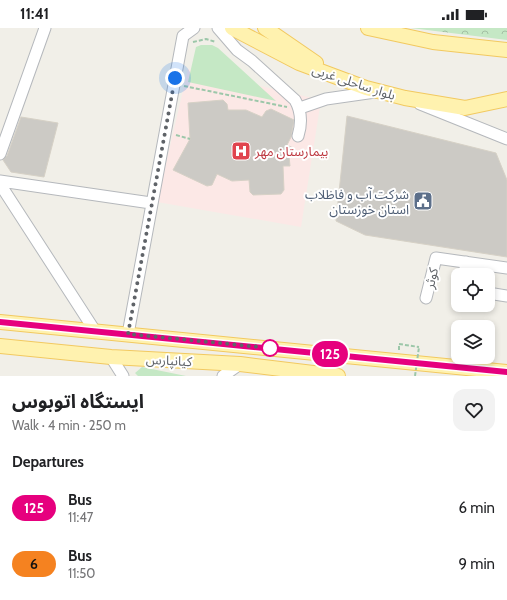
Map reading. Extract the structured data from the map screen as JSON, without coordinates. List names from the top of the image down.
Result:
{
  "streets": {
    "main road": ["بلوار ساحلی غربی", "کیانپارس"],
    "street": ["کوثر"]
  },
  "places": {
    "hospital": ["بیمارستان مهر"],
    "public building": ["شرکت آب و فاظلاب استان خوزستان"]
  },
  "lines": ["bus line 125"],
  "page": {
    "status": "11:41",
    "on_map": "125",
    "heading": [
      ["ایستگاه اتوبوس", "Walk · 4 min · 250 m"],
      "Departures"
    ],
    "list": [
      {
        "mark": "125",
        "name": "Bus",
        "note": "11:47",
        "value": "6 min"
      },
      {
        "mark": "6",
        "name": "Bus",
        "note": "11:50",
        "value": "9 min"
      }
    ]
  }
}
